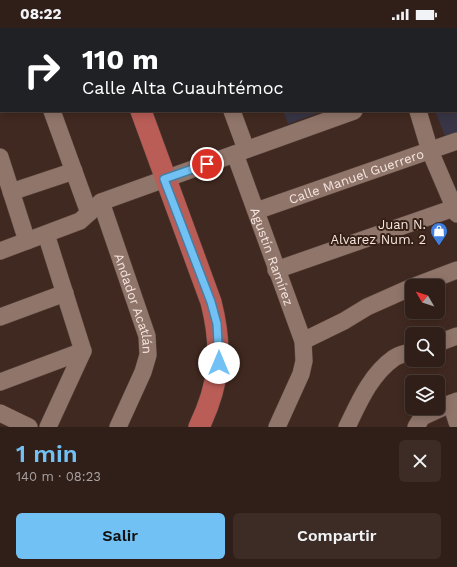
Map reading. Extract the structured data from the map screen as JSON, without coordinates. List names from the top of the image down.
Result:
{
  "streets": {
    "street": ["Calle Manuel Guerrero", "Agustín Ramírez", "Andador Acatlán"]
  },
  "crossings": [
    ["Calle Manuel Guerrero", "Agustín Ramírez"]
  ],
  "places": {
    "shop": ["Juan N. Alvarez Num. 2"]
  },
  "north": "top left",
  "page": {
    "status": "08:22",
    "turn": ["110 m", "Calle Alta Cuauhtémoc"],
    "heading": ["1 min", "140 m · 08:23"],
    "buttons": ["Salir", "Compartir"]
  }
}
